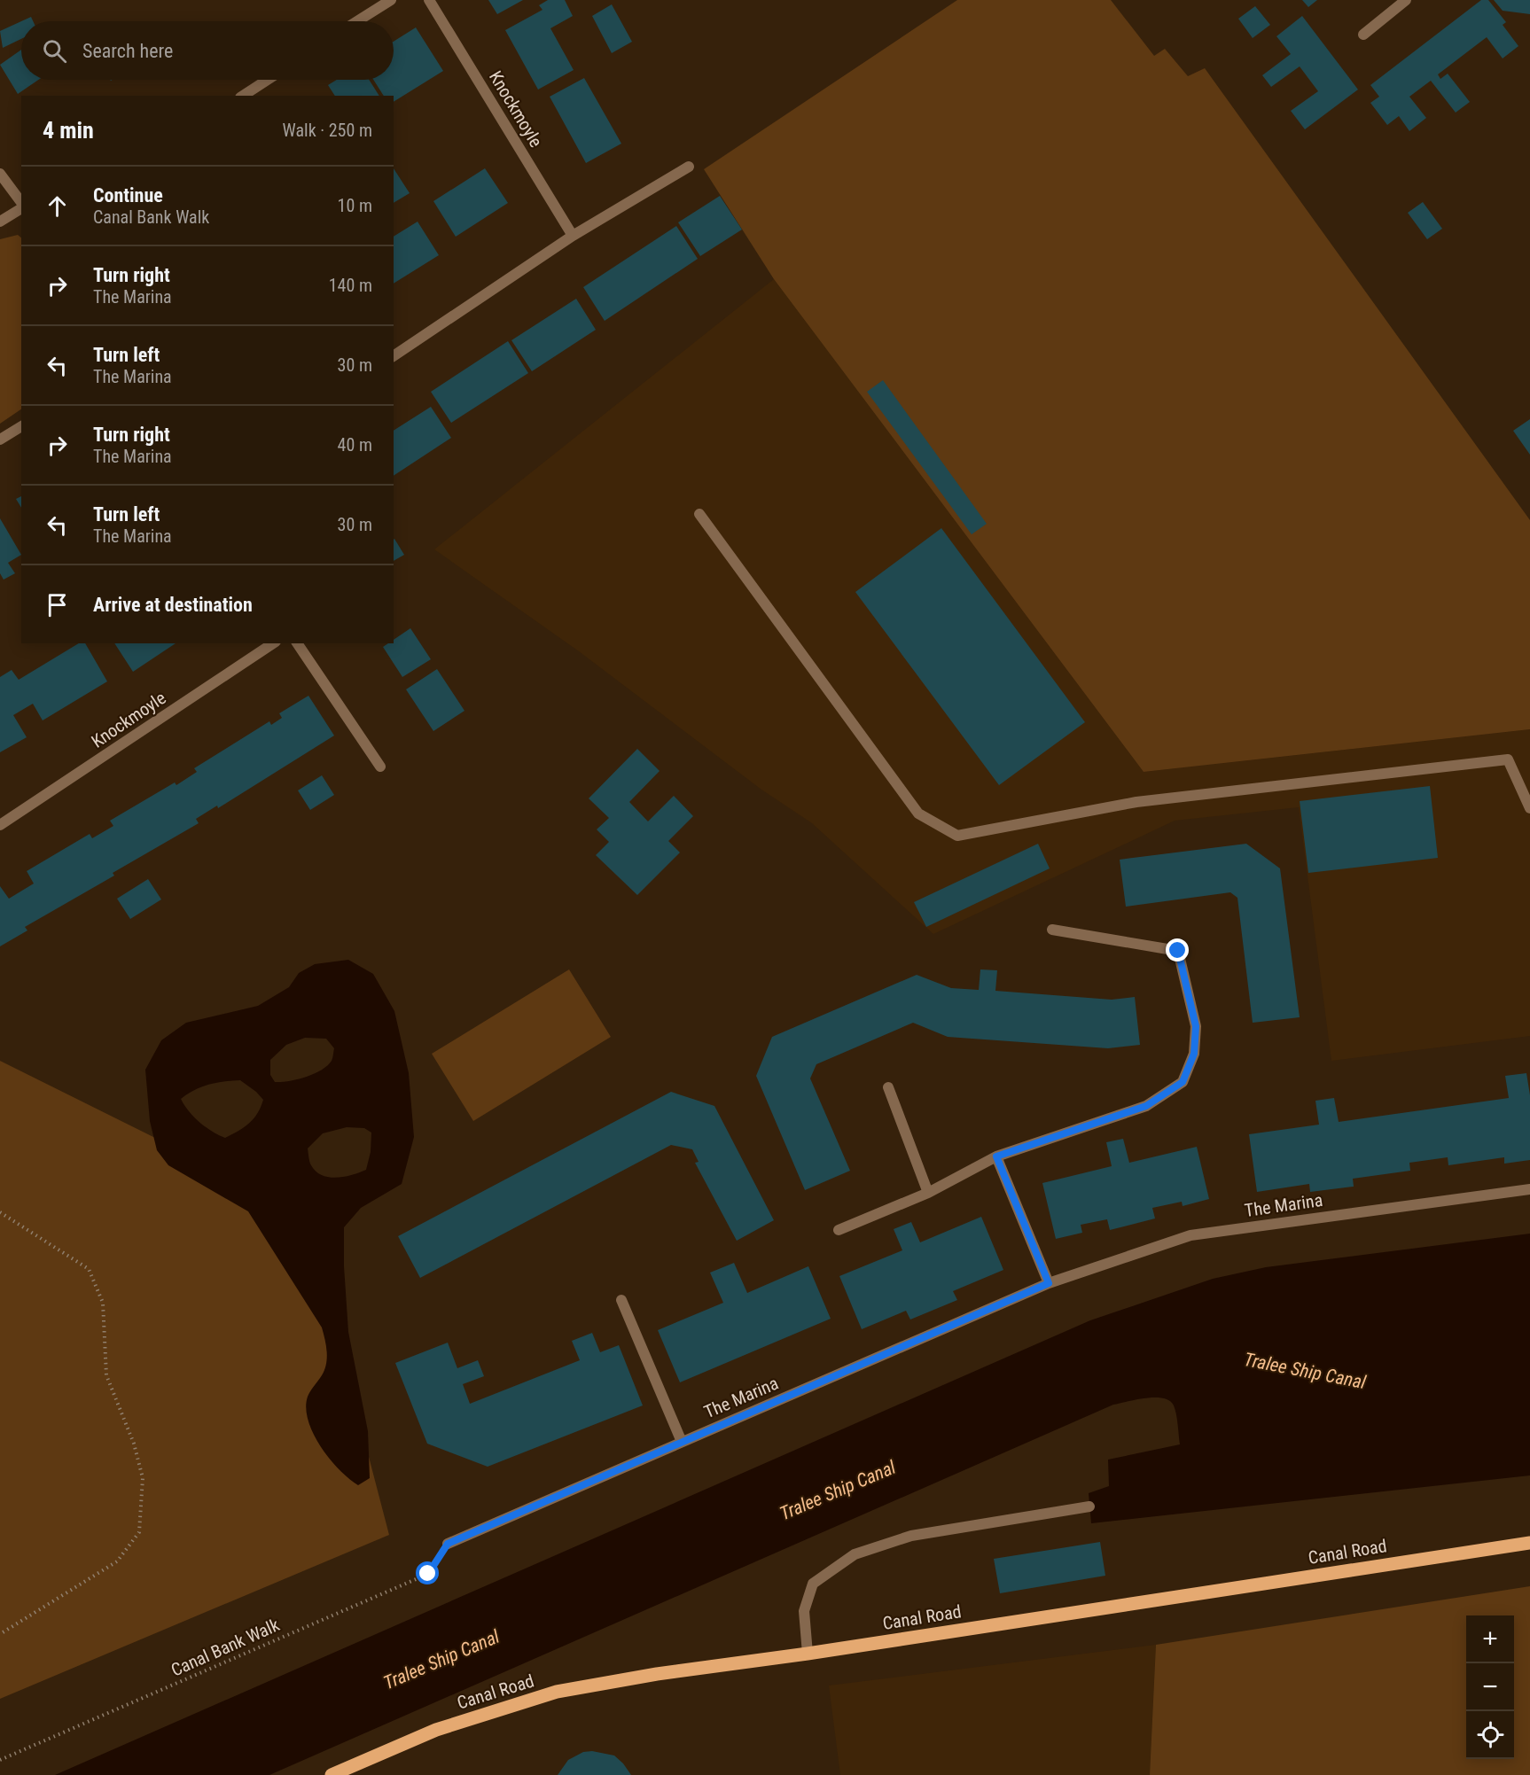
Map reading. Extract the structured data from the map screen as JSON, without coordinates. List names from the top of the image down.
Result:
{
  "streets": {
    "main road": ["Canal Road"],
    "street": ["Knockmoyle", "The Marina"],
    "path": ["Canal Bank Walk"]
  },
  "crossings": [
    ["The Marina", "Canal Bank Walk"]
  ],
  "water": ["Tralee Ship Canal"],
  "page": {
    "search": "Search here",
    "heading": ["4 min", "Walk · 250 m"],
    "list": [
      ["Continue", "Canal Bank Walk", "10 m"],
      ["Turn right", "The Marina", "140 m"],
      ["Turn left", "The Marina", "30 m"],
      ["Turn right", "The Marina", "40 m"],
      ["Turn left", "The Marina", "30 m"],
      "Arrive at destination"
    ],
    "map_buttons": ["+", "−"]
  }
}
